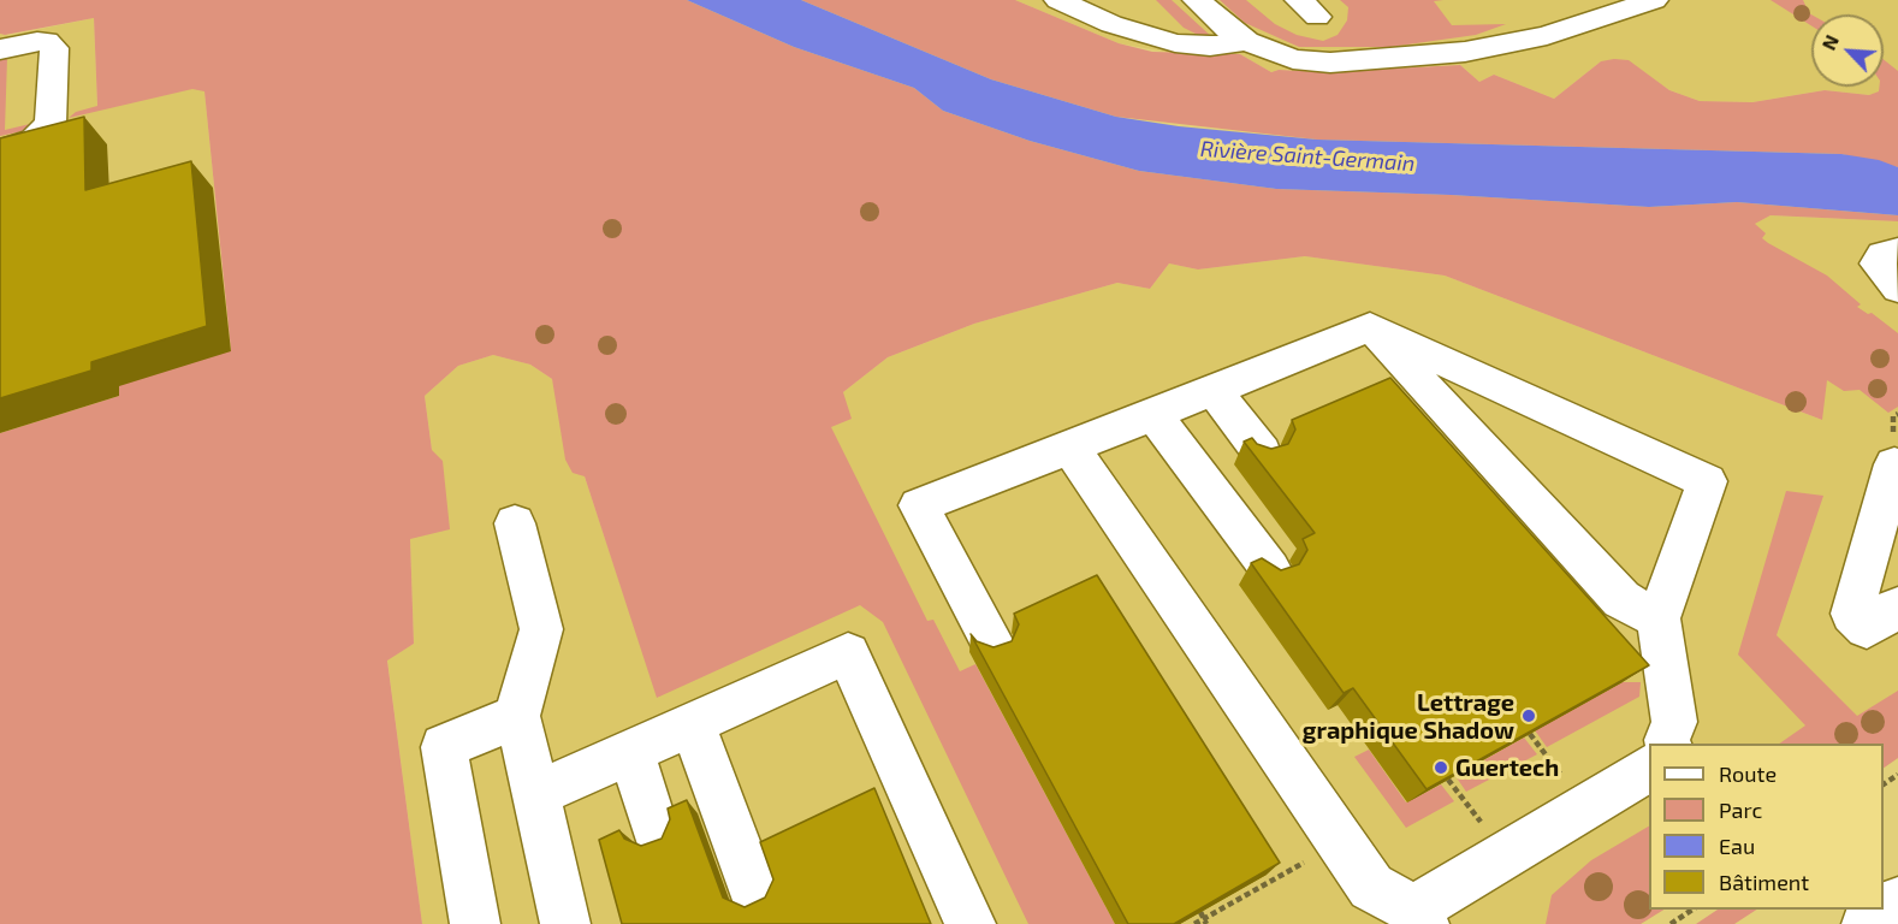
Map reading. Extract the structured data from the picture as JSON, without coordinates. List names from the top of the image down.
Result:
{
  "water": ["Rivière Saint-Germain"],
  "places": ["Lettrage graphique Shadow", "Guertech"],
  "legend": [
    "Route",
    "Parc",
    "Eau",
    "Bâtiment"
  ],
  "north": "top left"
}
